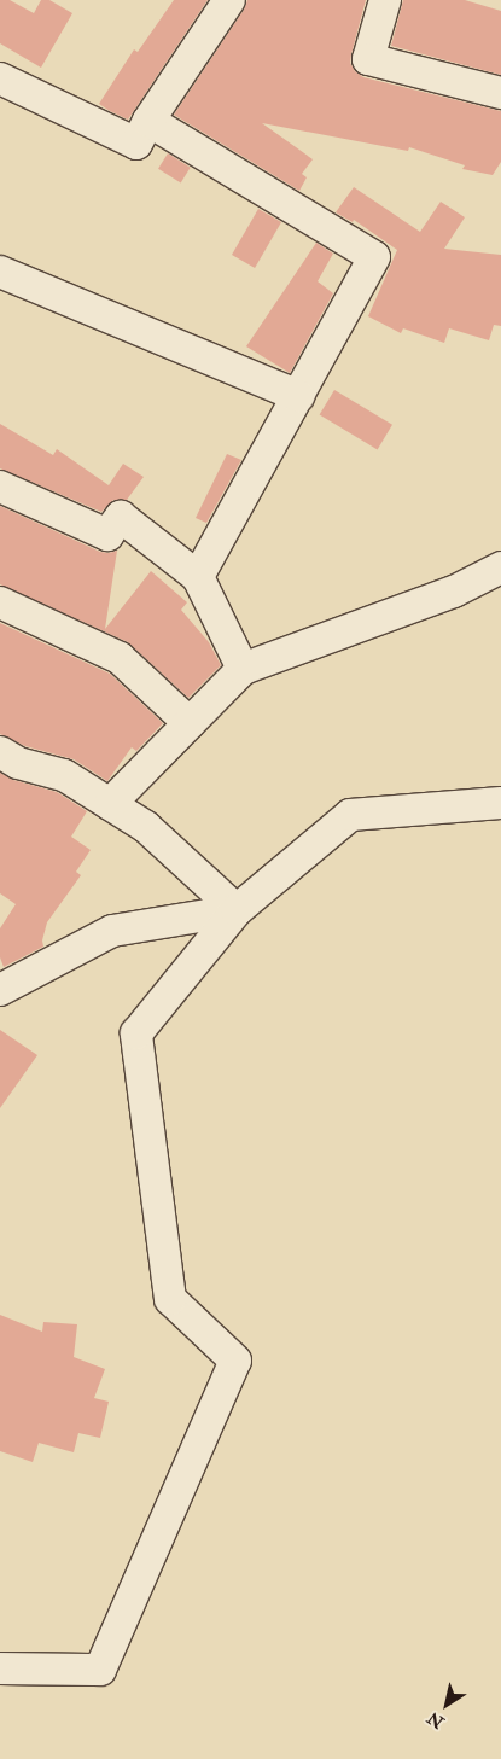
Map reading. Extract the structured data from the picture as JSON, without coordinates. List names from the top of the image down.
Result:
{
  "north": "bottom left"
}
